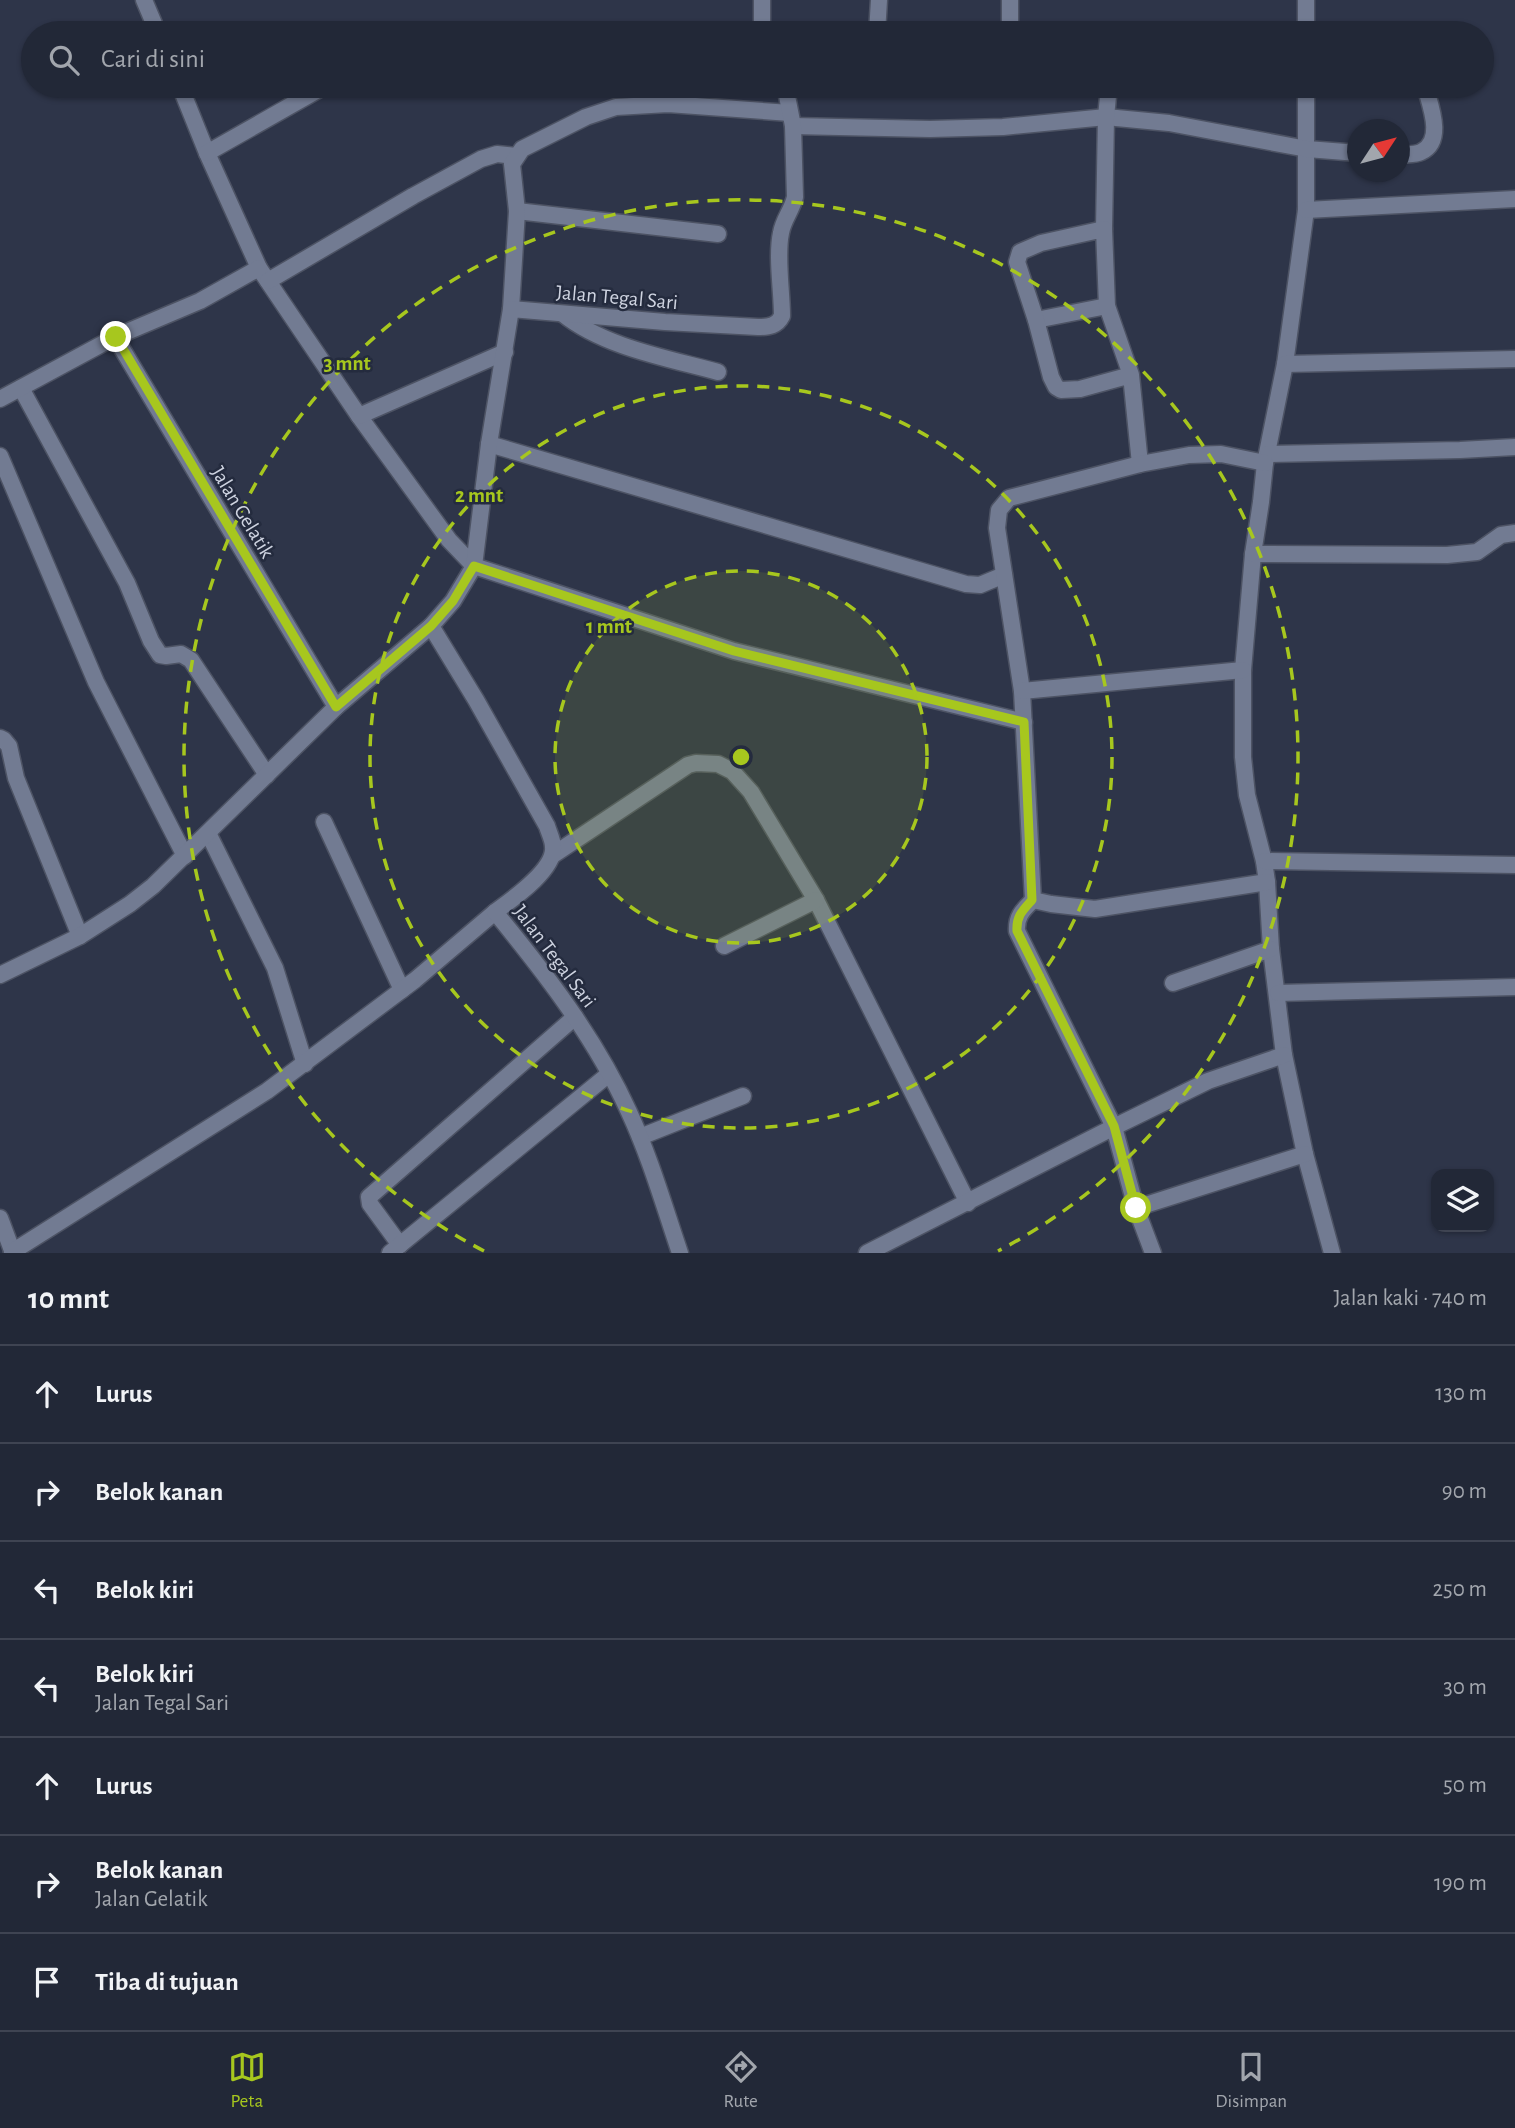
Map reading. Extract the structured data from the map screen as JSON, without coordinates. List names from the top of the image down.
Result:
{
  "streets": {
    "street": ["Jalan Tegal Sari", "Jalan Gelatik"]
  },
  "north": "top right",
  "page": {
    "search": "Cari di sini",
    "heading": ["10 mnt", "Jalan kaki · 740 m"],
    "list": [
      ["Lurus", "130 m"],
      ["Belok kanan", "90 m"],
      ["Belok kiri", "250 m"],
      ["Belok kiri", "Jalan Tegal Sari", "30 m"],
      ["Lurus", "50 m"],
      ["Belok kanan", "Jalan Gelatik", "190 m"],
      "Tiba di tujuan"
    ],
    "nav": ["Peta", "Rute", "Disimpan"]
  },
  "rings": ["3 mnt", "2 mnt", "1 mnt"]
}
